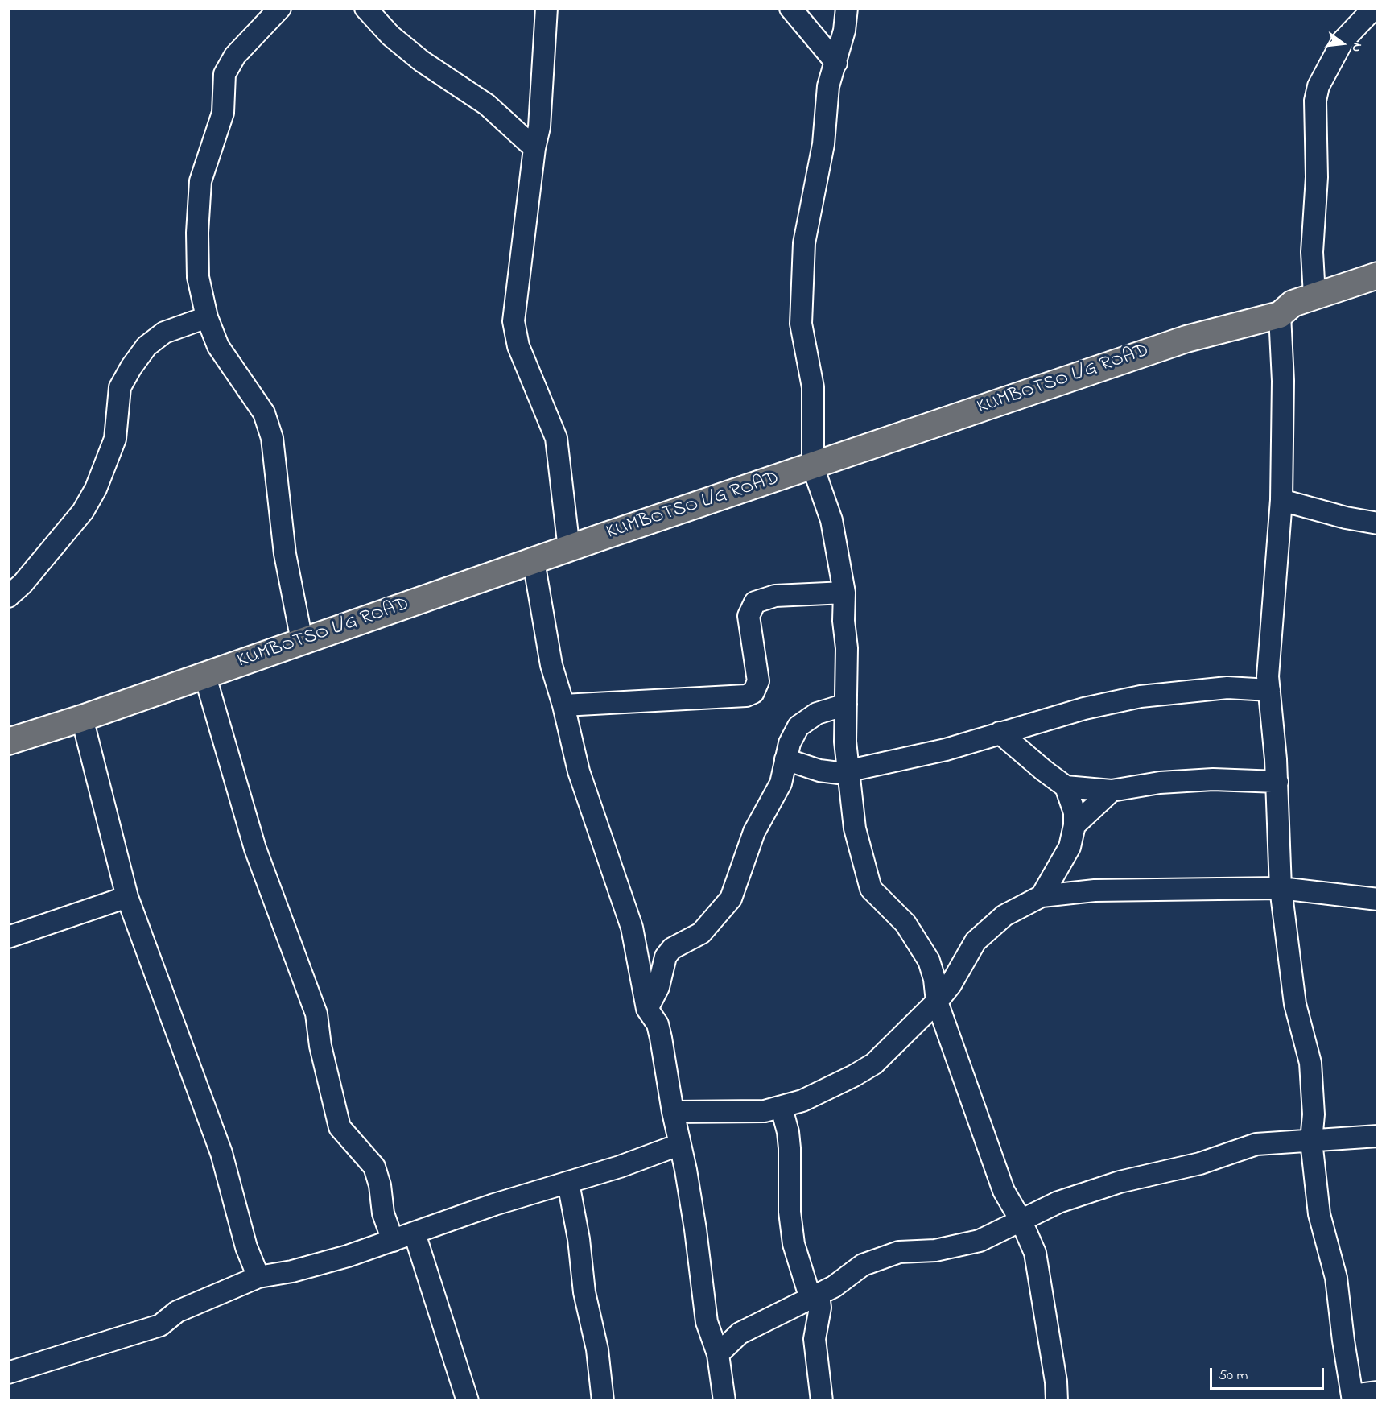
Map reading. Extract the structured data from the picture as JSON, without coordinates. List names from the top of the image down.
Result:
{
  "streets": {
    "main road": ["KUMBOTSO L/G ROAD"]
  },
  "scale_bar": "50 m",
  "north": "right"
}
